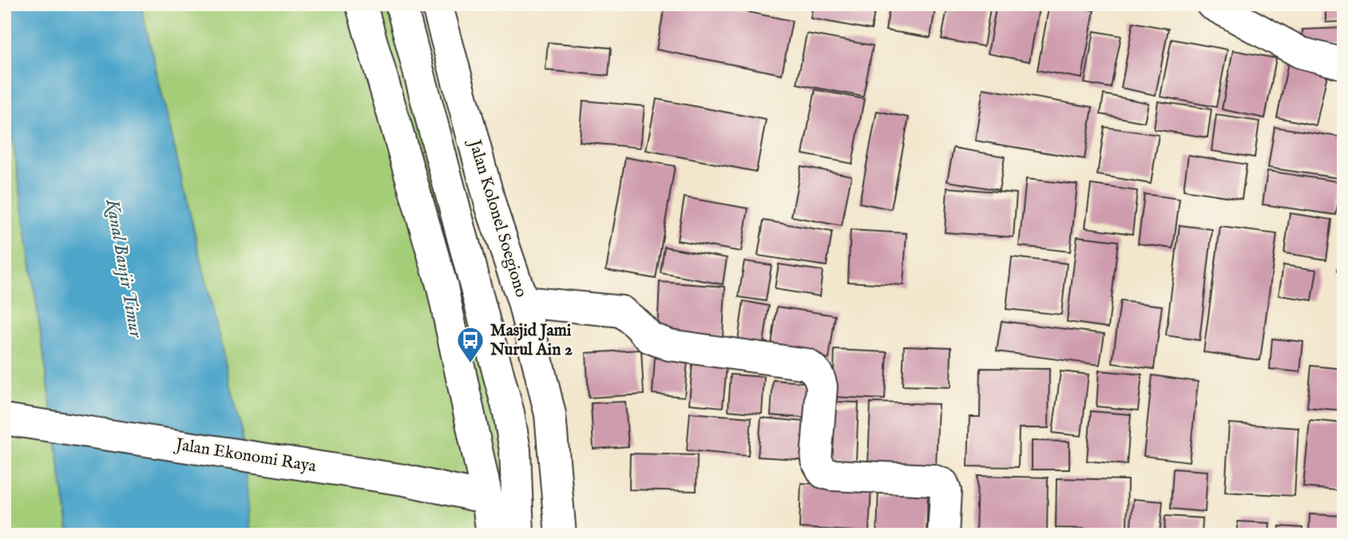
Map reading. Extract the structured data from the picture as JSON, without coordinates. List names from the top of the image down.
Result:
{
  "streets": {
    "street": ["Jalan Kolonel Soegiono", "Jalan Ekonomi Raya"]
  },
  "water": ["Kanal Banjir Timur"],
  "places": {
    "bus stop": ["Masjid Jami Nurul Ain 2"]
  }
}
